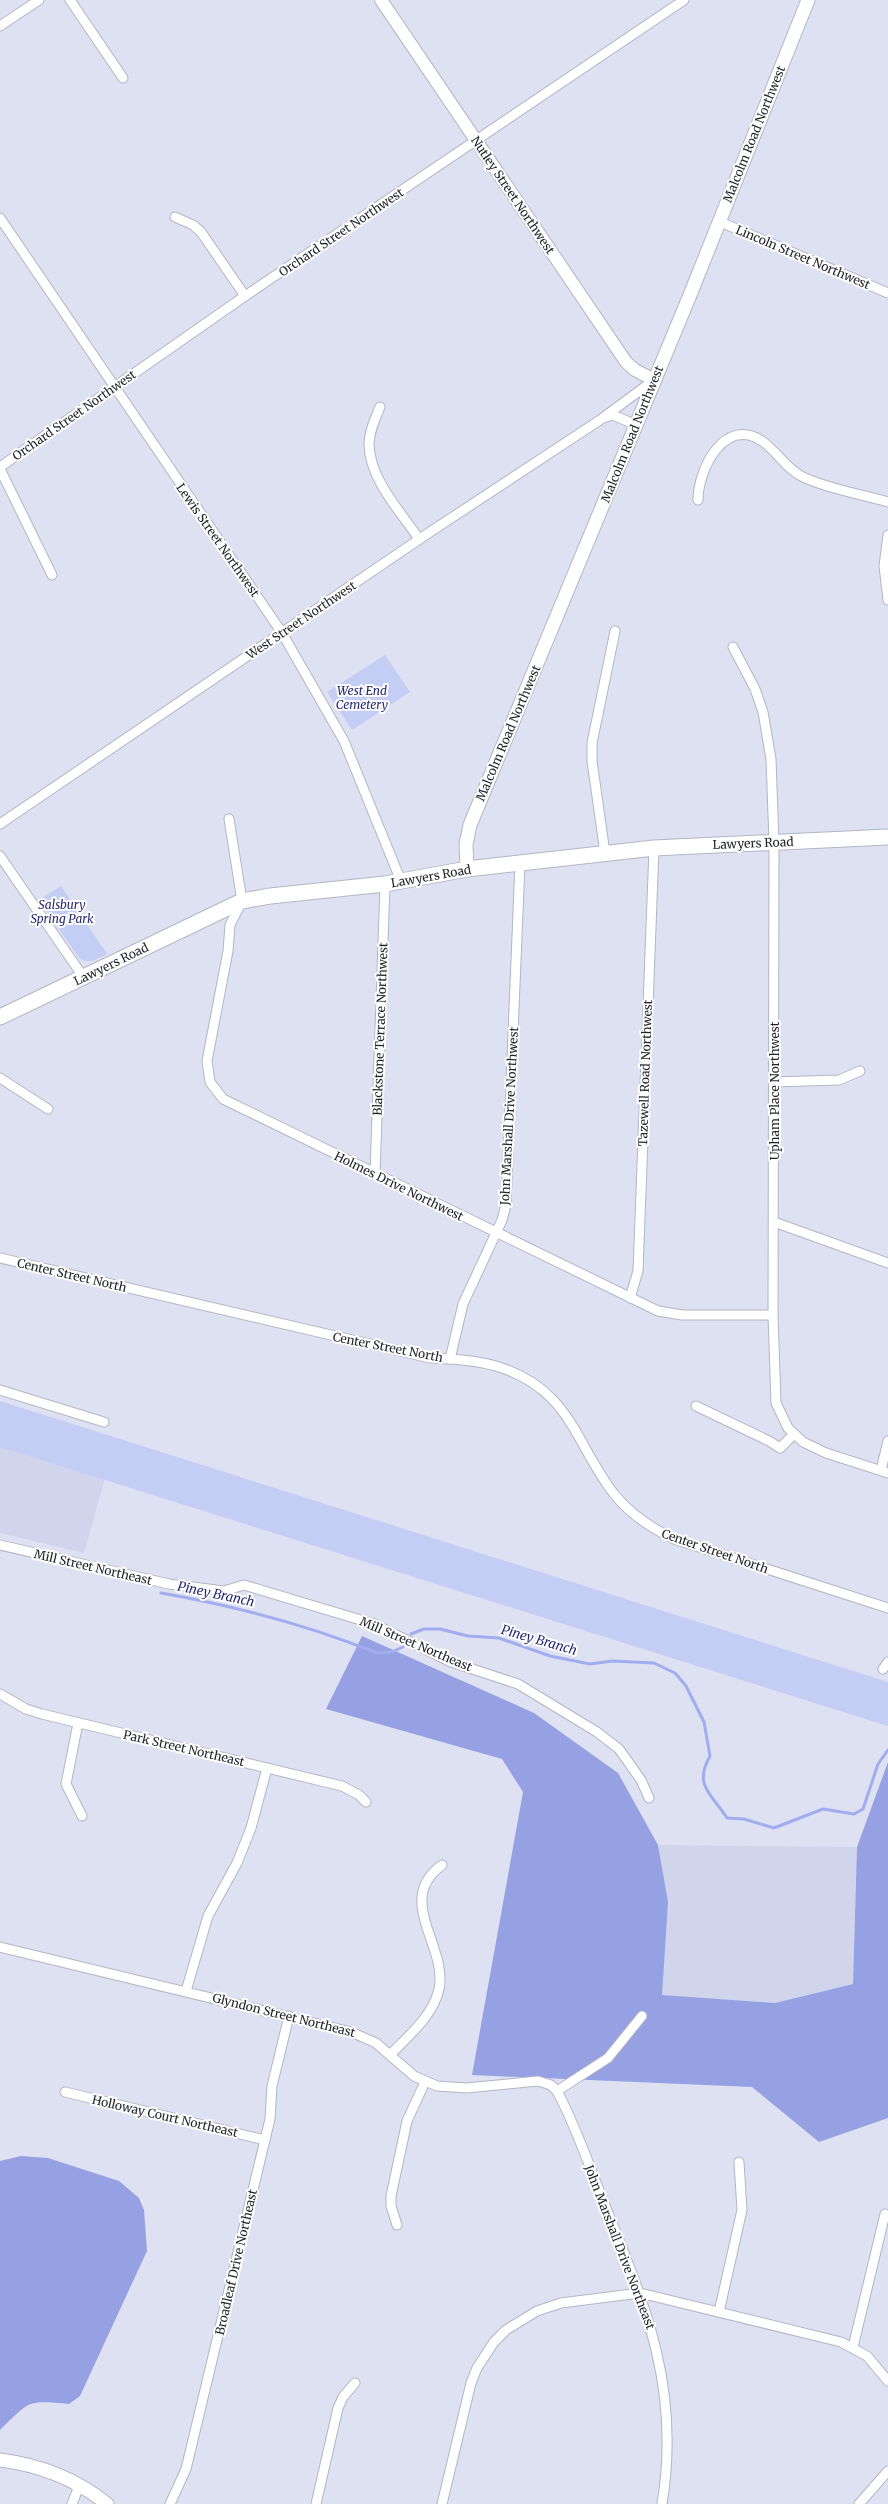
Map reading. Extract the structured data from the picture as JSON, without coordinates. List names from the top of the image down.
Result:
{
  "streets": {
    "main road": ["Malcolm Road Northwest", "Lawyers Road"],
    "street": [
      "Nutley Street Northwest",
      "Orchard Street Northwest",
      "Lincoln Street Northwest",
      "Lewis Street Northwest",
      "West Street Northwest",
      "Blackstone Terrace Northwest",
      "Tazewell Road Northwest",
      "Upham Place Northwest",
      "John Marshall Drive Northwest",
      "Holmes Drive Northwest",
      "Center Street North",
      "Mill Street Northeast",
      "Park Street Northeast",
      "Glyndon Street Northeast",
      "Holloway Court Northeast",
      "John Marshall Drive Northeast",
      "Broadleaf Drive Northeast"
    ]
  },
  "crossings": [
    ["Malcolm Road Northwest", "Nutley Street Northwest"],
    ["Malcolm Road Northwest", "Lincoln Street Northwest"],
    ["Malcolm Road Northwest", "West Street Northwest"],
    ["Malcolm Road Northwest", "Lawyers Road"],
    ["Nutley Street Northwest", "Orchard Street Northwest"],
    ["Nutley Street Northwest", "West Street Northwest"],
    ["Orchard Street Northwest", "Lewis Street Northwest"],
    ["Lewis Street Northwest", "West Street Northwest"],
    ["Lewis Street Northwest", "Lawyers Road"],
    ["Lawyers Road", "Blackstone Terrace Northwest"],
    ["Lawyers Road", "Tazewell Road Northwest"],
    ["Lawyers Road", "Upham Place Northwest"],
    ["Lawyers Road", "John Marshall Drive Northwest"],
    ["Lawyers Road", "Holmes Drive Northwest"],
    ["Blackstone Terrace Northwest", "Holmes Drive Northwest"],
    ["Tazewell Road Northwest", "Holmes Drive Northwest"],
    ["Upham Place Northwest", "Holmes Drive Northwest"],
    ["John Marshall Drive Northwest", "Holmes Drive Northwest"],
    ["John Marshall Drive Northwest", "Center Street North"],
    ["Glyndon Street Northeast", "John Marshall Drive Northeast"],
    ["Glyndon Street Northeast", "Broadleaf Drive Northeast"],
    ["Holloway Court Northeast", "Broadleaf Drive Northeast"]
  ],
  "water": ["Piney Branch"],
  "parks": ["West End Cemetery", "Salsbury Spring Park"]
}
